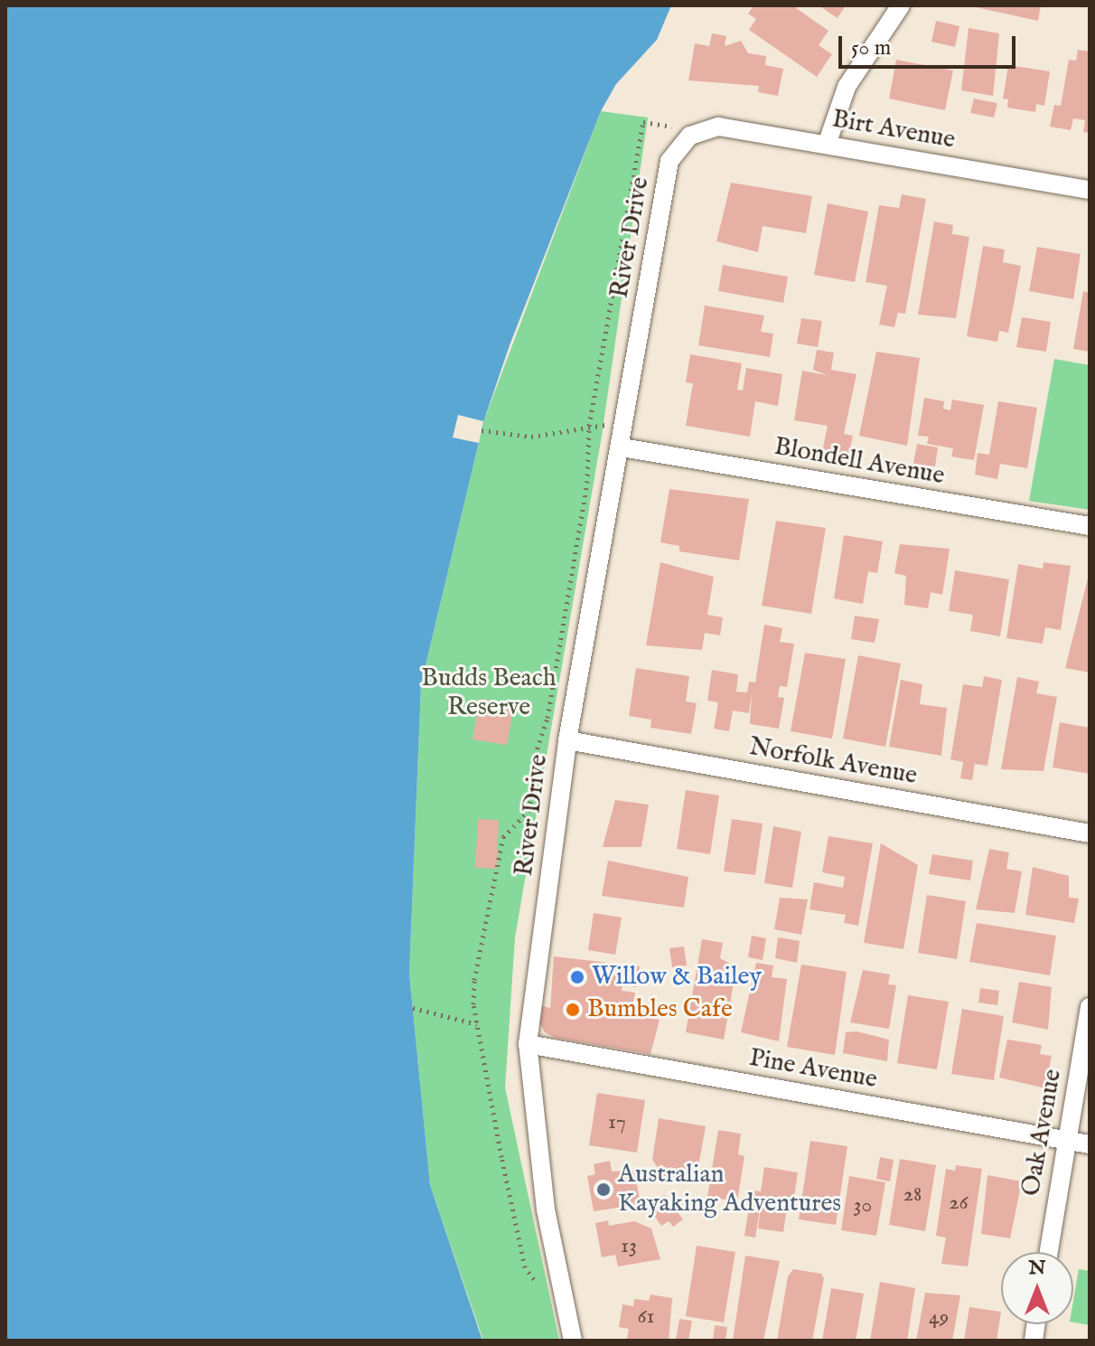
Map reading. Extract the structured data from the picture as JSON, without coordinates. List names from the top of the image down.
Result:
{
  "streets": {
    "street": [
      "Birt Avenue",
      "River Drive",
      "Blondell Avenue",
      "Norfolk Avenue",
      "Pine Avenue",
      "Oak Avenue"
    ]
  },
  "crossings": [
    ["Birt Avenue", "River Drive"],
    ["River Drive", "Blondell Avenue"],
    ["River Drive", "Norfolk Avenue"],
    ["River Drive", "Pine Avenue"],
    ["Pine Avenue", "Oak Avenue"]
  ],
  "parks": ["Budds Beach Reserve"],
  "places": ["Willow & Bailey", "Bumbles Cafe", "Australian Kayaking Adventures"],
  "house_numbers": [
    "17",
    "28",
    "26",
    "30",
    "13",
    "61",
    "49"
  ],
  "scale_bar": "50 m",
  "north": "top"
}
